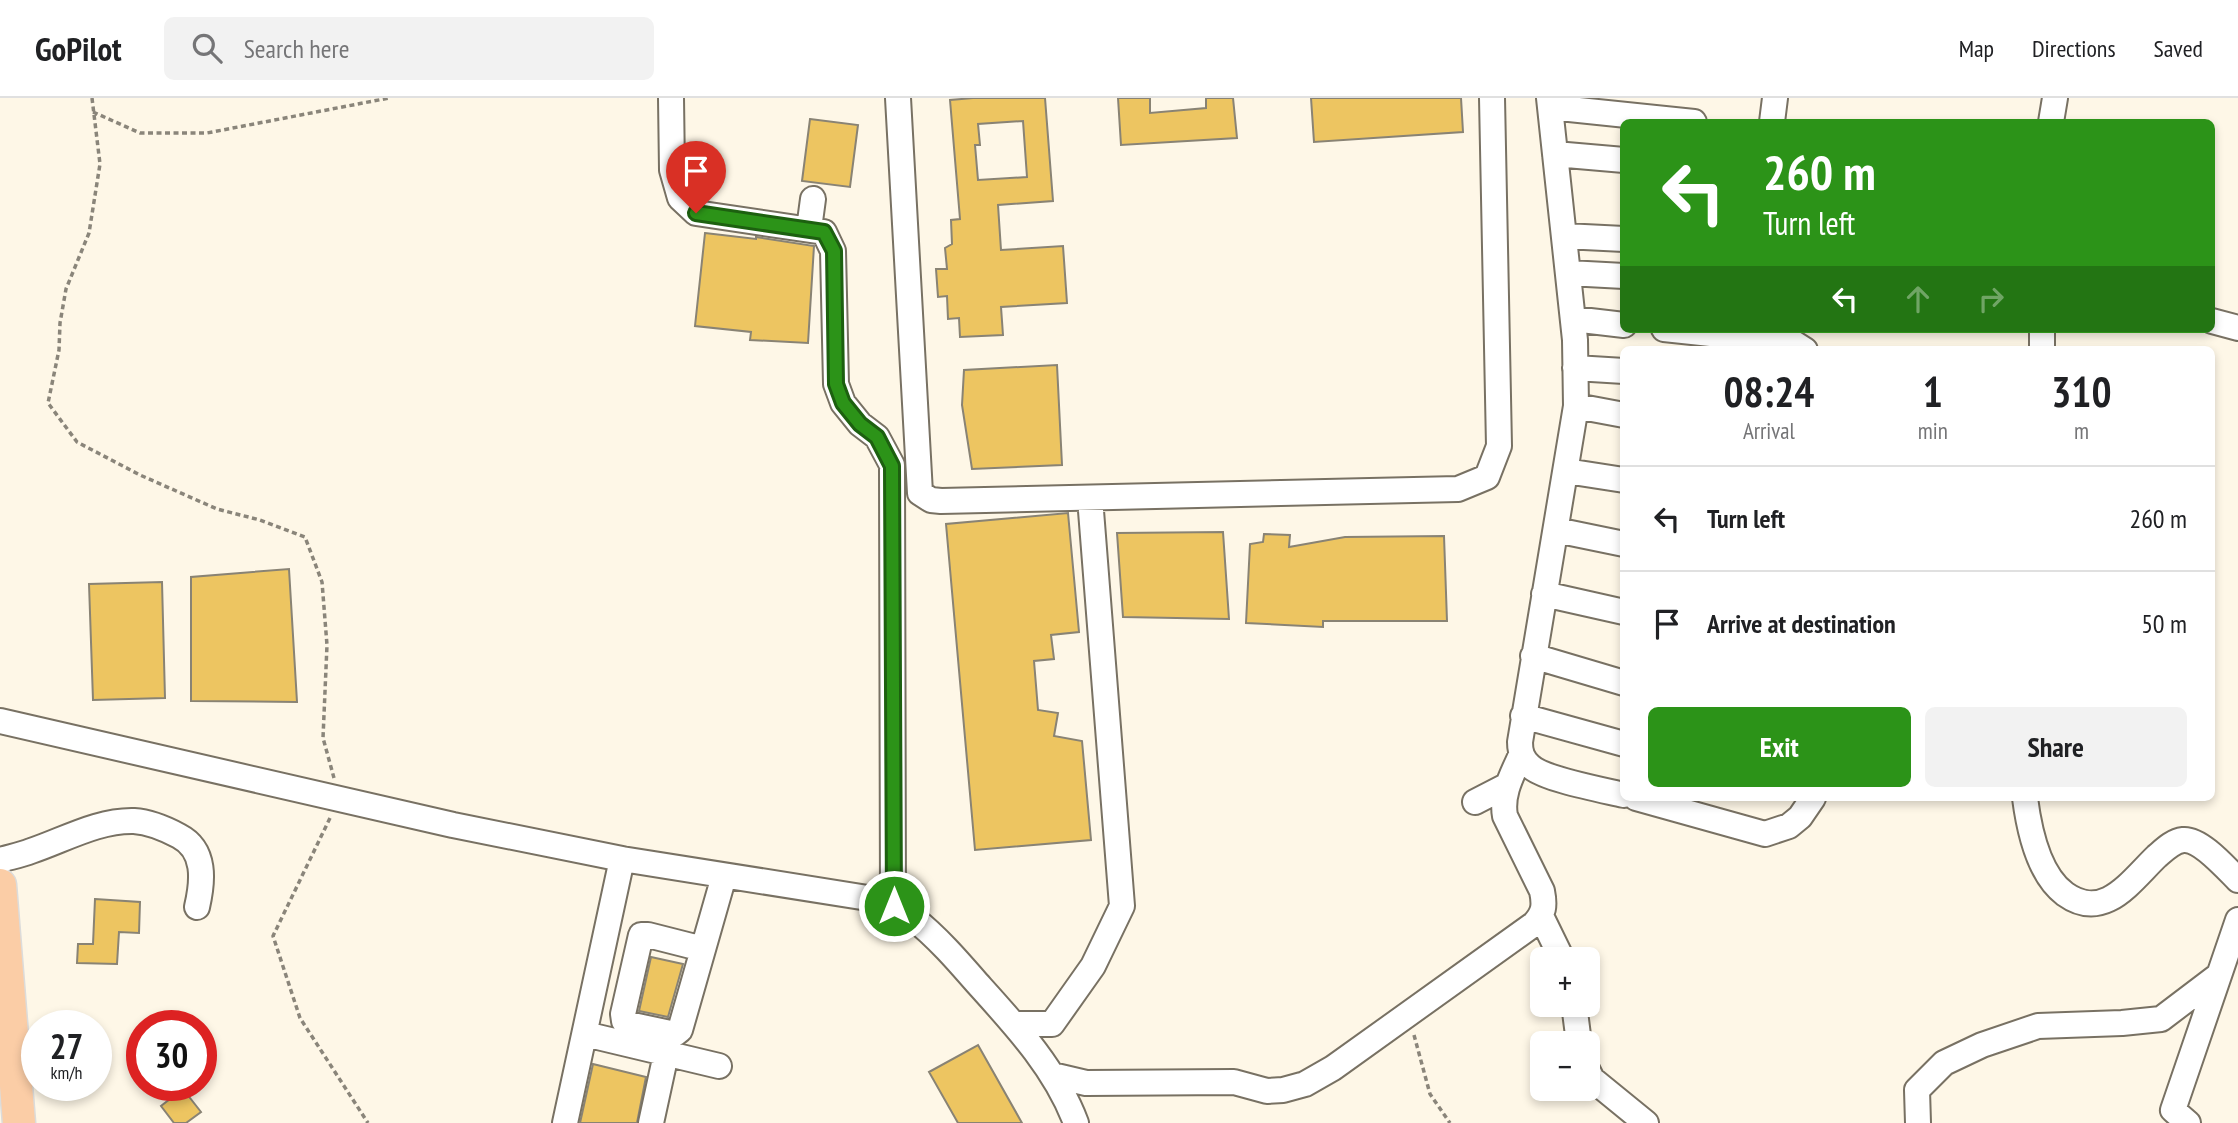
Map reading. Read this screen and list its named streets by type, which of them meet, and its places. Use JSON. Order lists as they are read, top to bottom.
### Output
{
  "page": {
    "header": "GoPilot",
    "search": "Search here",
    "nav": ["Map", "Directions", "Saved"],
    "turn": ["260 m", "Turn left"],
    "eta": [
      "08:24",
      "Arrival",
      "1",
      "min",
      "310",
      "m"
    ],
    "list": [
      {
        "name": "Turn left",
        "value": "260 m"
      },
      {
        "name": "Arrive at destination",
        "value": "50 m"
      }
    ],
    "buttons": ["Exit", "Share"],
    "map_buttons": ["+", "−"],
    "speed": "27 km/h",
    "limit": "30"
  }
}
